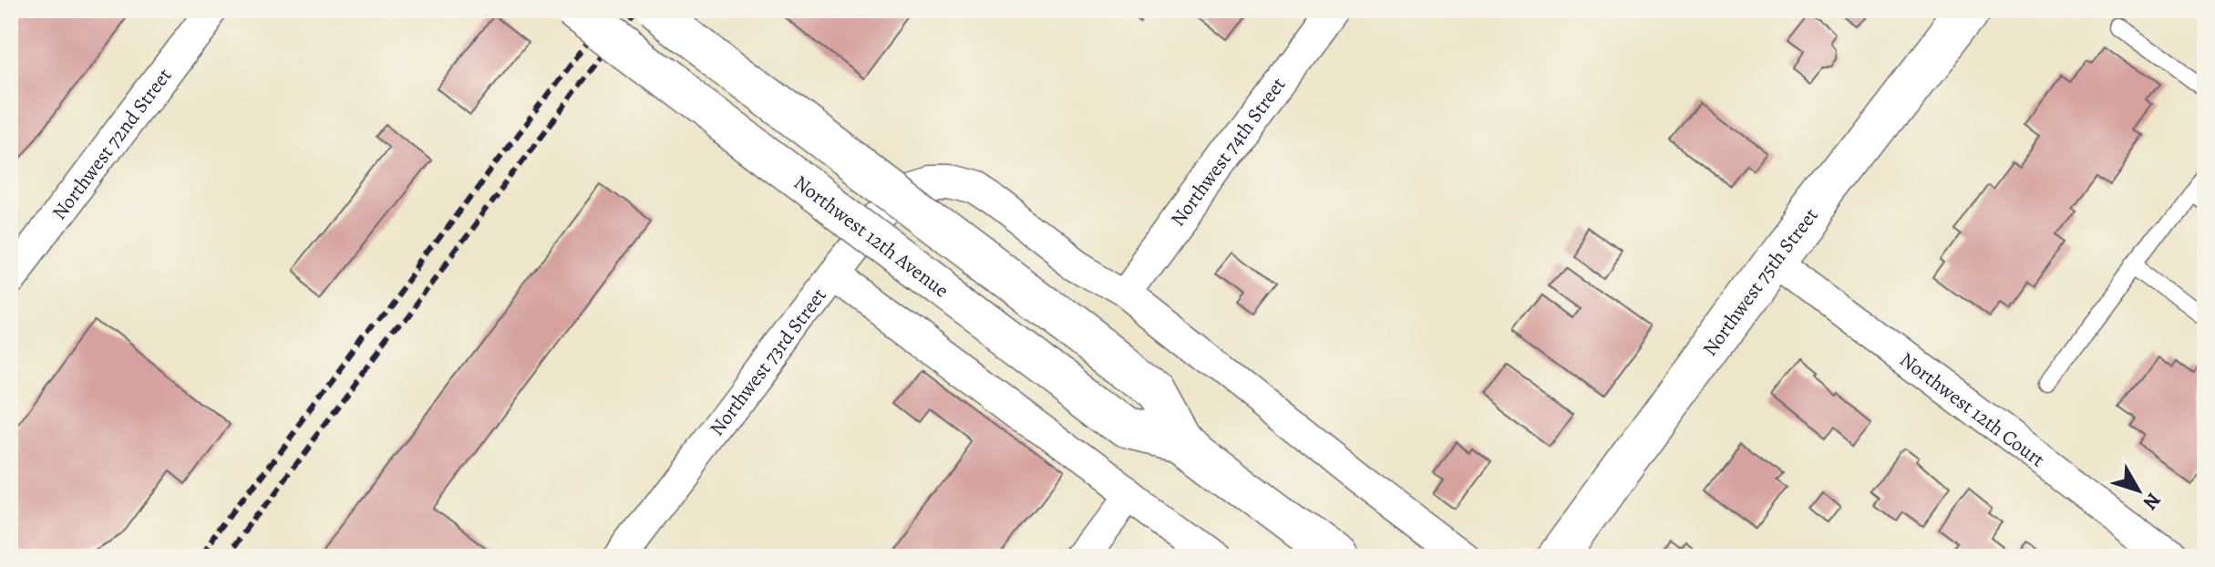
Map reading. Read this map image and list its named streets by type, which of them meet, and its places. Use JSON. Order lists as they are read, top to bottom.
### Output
{
  "streets": {
    "main road": ["Northwest 12th Avenue", "Northwest 75th Street"],
    "street": [
      "Northwest 72nd Street",
      "Northwest 74th Street",
      "Northwest 73rd Street",
      "Northwest 12th Court"
    ]
  },
  "crossings": [
    ["Northwest 74th Street", "Northwest 73rd Street"],
    ["Northwest 75th Street", "Northwest 12th Court"]
  ],
  "north": "bottom right"
}
